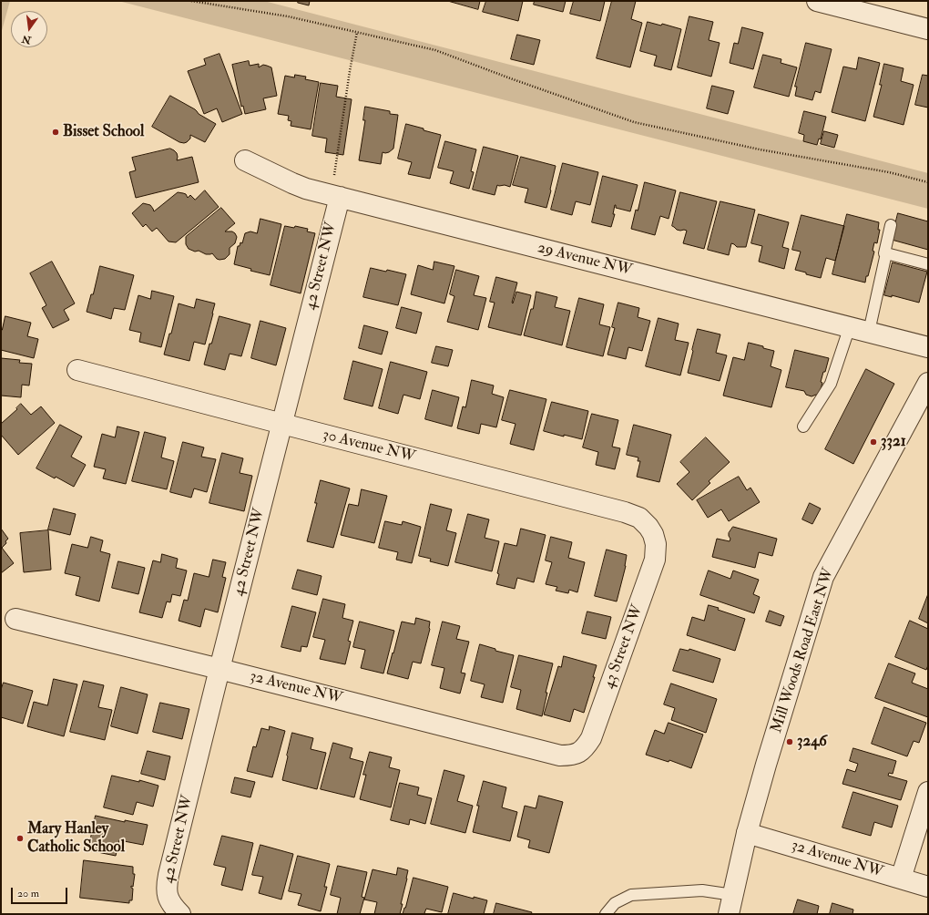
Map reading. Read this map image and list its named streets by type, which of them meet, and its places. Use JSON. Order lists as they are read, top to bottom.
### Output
{
  "streets": {
    "street": [
      "29 Avenue NW",
      "42 Street NW",
      "30 Avenue NW",
      "43 Street NW",
      "Mill Woods Road East NW",
      "32 Avenue NW"
    ]
  },
  "crossings": [
    ["29 Avenue NW", "42 Street NW"],
    ["42 Street NW", "30 Avenue NW"],
    ["42 Street NW", "32 Avenue NW"],
    ["30 Avenue NW", "43 Street NW"],
    ["43 Street NW", "32 Avenue NW"],
    ["Mill Woods Road East NW", "32 Avenue NW"]
  ],
  "places": [
    "Bisset School",
    "3321",
    "3246",
    "Mary Hanley Catholic School"
  ],
  "scale_bar": "20 m",
  "north": "bottom"
}
